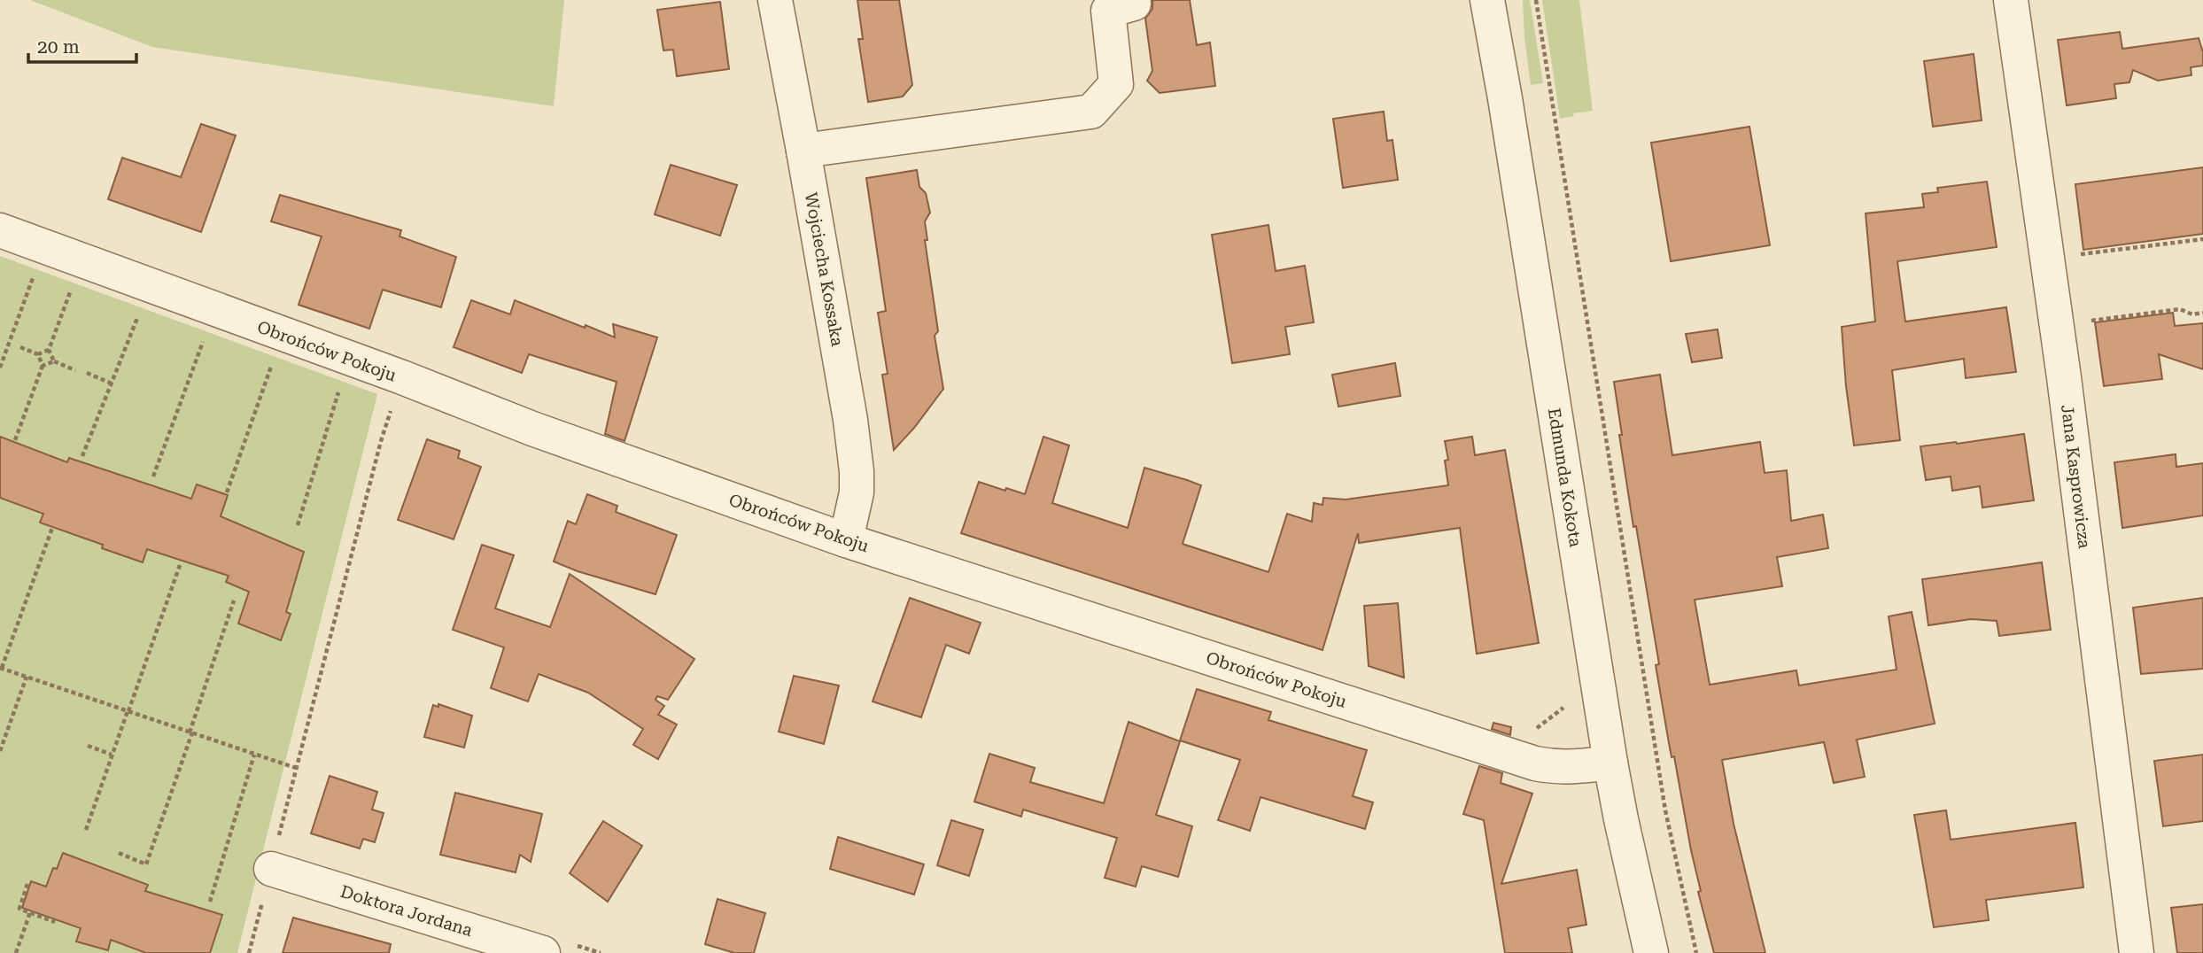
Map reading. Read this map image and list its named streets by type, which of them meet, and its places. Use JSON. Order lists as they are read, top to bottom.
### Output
{
  "streets": {
    "street": [
      "Wojciecha Kossaka",
      "Obrońców Pokoju",
      "Jana Kasprowicza",
      "Edmunda Kokota",
      "Doktora Jordana"
    ]
  },
  "crossings": [
    ["Wojciecha Kossaka", "Obrońców Pokoju"],
    ["Obrońców Pokoju", "Edmunda Kokota"]
  ],
  "scale_bar": "20 m"
}
